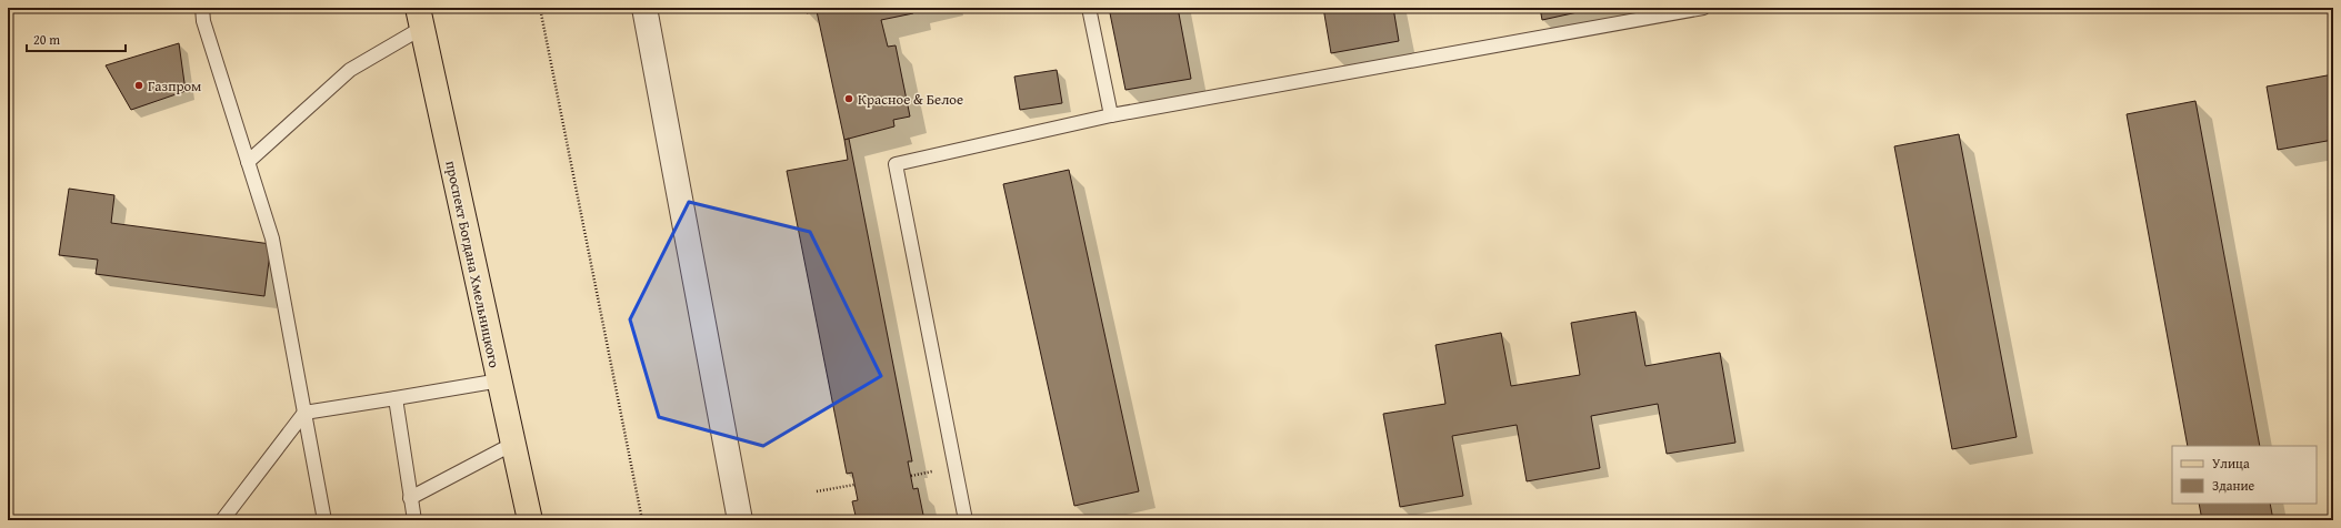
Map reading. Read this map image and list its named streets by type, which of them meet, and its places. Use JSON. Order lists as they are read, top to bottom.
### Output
{
  "streets": {
    "main road": ["проспект Богдана Хмельницкого"]
  },
  "places": ["Газпром", "Красное & Белое"],
  "legend": ["Улица", "Здание"],
  "scale_bar": "20 m"
}
